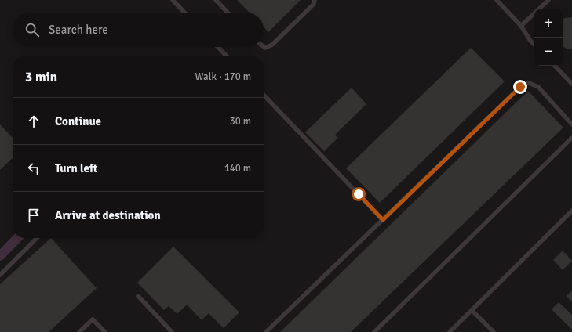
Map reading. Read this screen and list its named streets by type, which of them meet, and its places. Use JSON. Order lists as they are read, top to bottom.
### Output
{
  "page": {
    "map_buttons": ["+", "−"],
    "search": "Search here",
    "heading": ["3 min", "Walk · 170 m"],
    "list": [
      ["Continue", "30 m"],
      ["Turn left", "140 m"],
      "Arrive at destination"
    ]
  }
}
